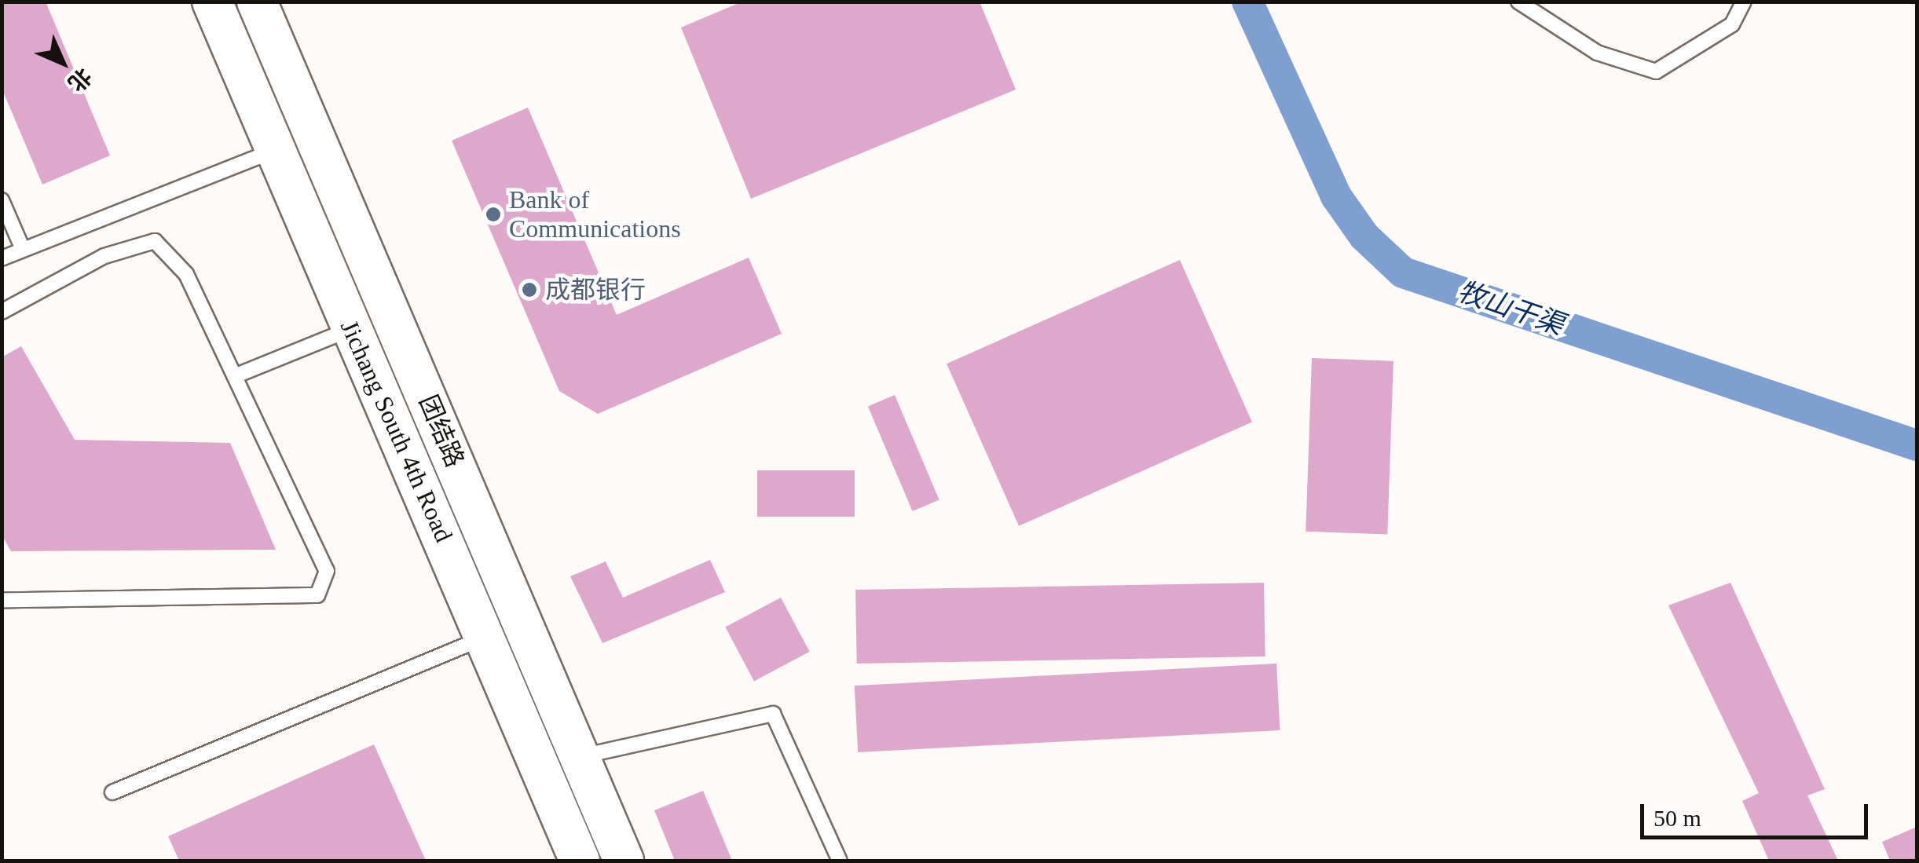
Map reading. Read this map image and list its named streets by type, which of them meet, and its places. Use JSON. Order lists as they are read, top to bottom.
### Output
{
  "streets": {
    "main road": ["Jichang South 4th Road", "团结路"]
  },
  "water": ["牧山干渠"],
  "places": ["Bank of Communications", "成都银行"],
  "scale_bar": "50 m",
  "north": "bottom right"
}
